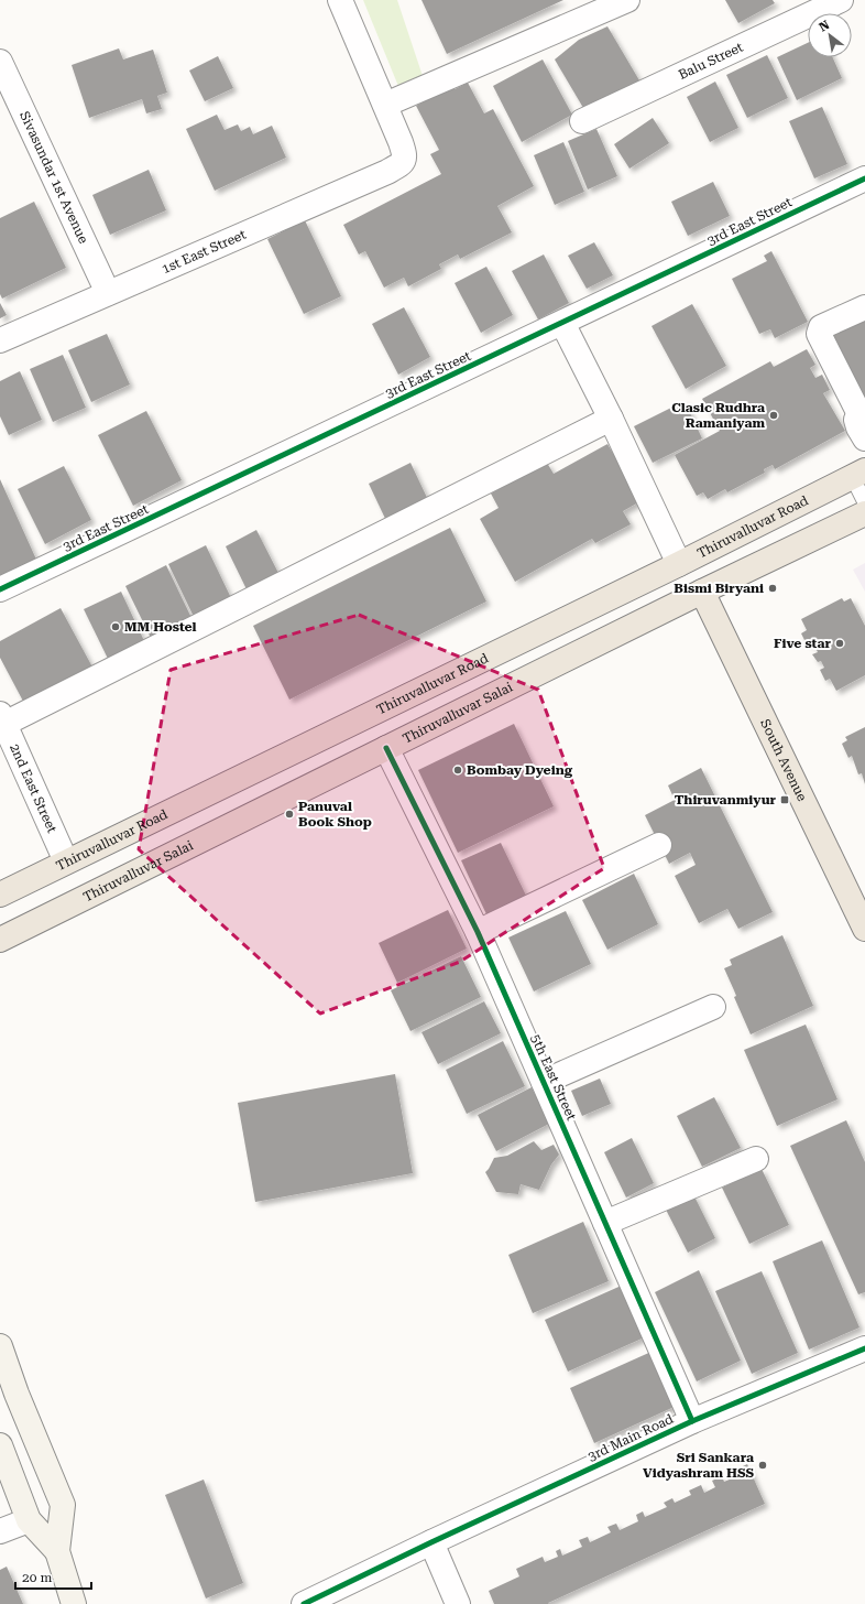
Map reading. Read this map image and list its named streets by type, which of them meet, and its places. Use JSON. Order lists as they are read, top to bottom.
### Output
{
  "streets": {
    "main road": ["Thiruvalluvar Road", "Thiruvalluvar Salai", "South Avenue"],
    "street": [
      "Balu Street",
      "Sivasundar 1st Avenue",
      "3rd East Street",
      "1st East Street",
      "2nd East Street",
      "5th East Street",
      "3rd Main Road"
    ]
  },
  "crossings": [
    ["Sivasundar 1st Avenue", "1st East Street"],
    ["Thiruvalluvar Road", "2nd East Street"],
    ["Thiruvalluvar Salai", "South Avenue"],
    ["Thiruvalluvar Salai", "5th East Street"],
    ["5th East Street", "3rd Main Road"]
  ],
  "places": {
    "other": [
      "Clasic Rudhra Ramaniyam",
      "Bismi Biryani",
      "MM Hostel",
      "Five star",
      "Bombay Dyeing",
      "Panuval Book Shop",
      "Sri Sankara Vidyashram HSS"
    ],
    "transit": ["Thiruvanmiyur"]
  },
  "scale_bar": "20 m",
  "north": "top left"
}
